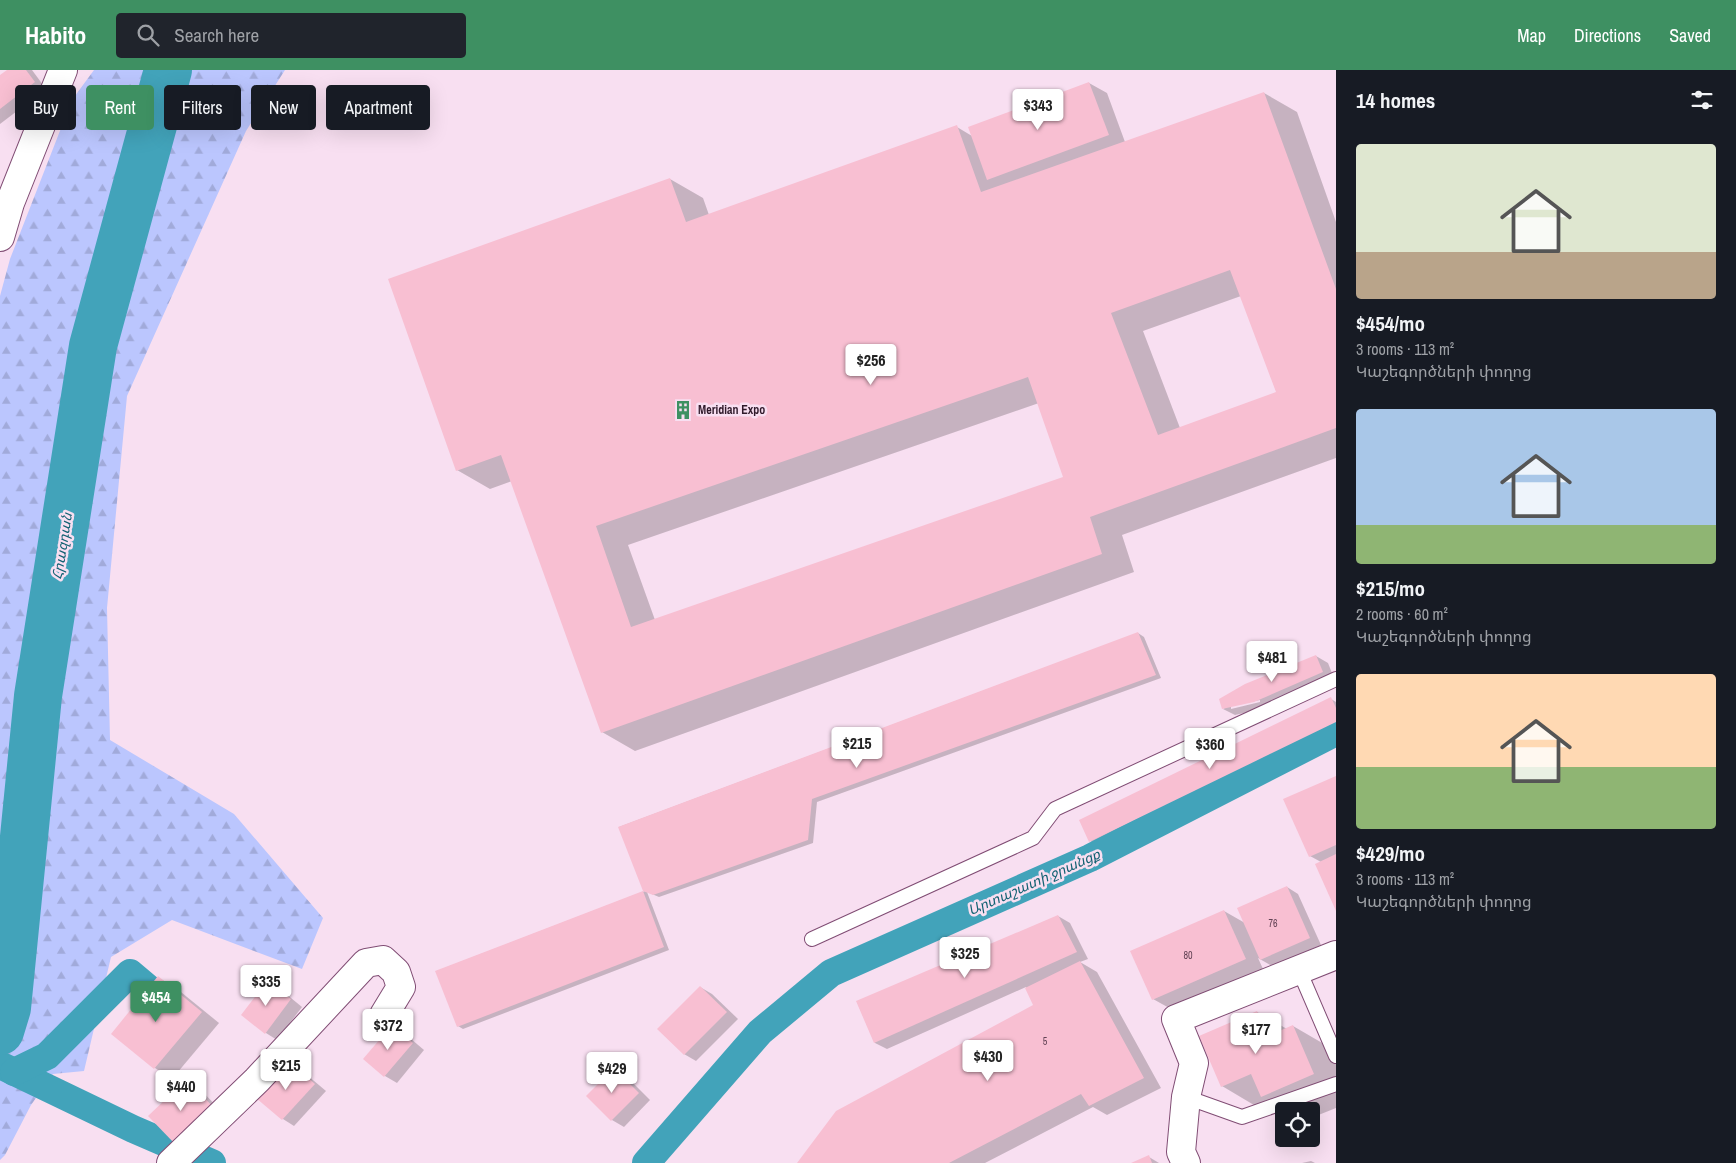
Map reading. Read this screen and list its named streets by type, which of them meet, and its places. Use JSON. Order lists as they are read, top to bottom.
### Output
{
  "water": ["Հրազդան", "Արտաշատի ջրանցք"],
  "places": {
    "building": ["Meridian Expo"]
  },
  "house_numbers": ["76", "80", "5"],
  "page": {
    "header": "Habito",
    "search": "Search here",
    "nav": ["Map", "Directions", "Saved"],
    "heading": "14 homes",
    "chip": [
      "Buy",
      "Rent",
      "Filters",
      "New",
      "Apartment"
    ],
    "price": [
      "$343",
      "$256",
      "$481",
      "$215",
      "$360",
      "$325",
      "$335",
      "$454",
      "$372",
      "$177",
      "$430",
      "$215",
      "$429",
      "$440"
    ],
    "list": [
      {
        "name": "$454/mo",
        "note": "3 rooms · 113 m² · Կաշեգործների փողոց"
      },
      {
        "name": "$215/mo",
        "note": "2 rooms · 60 m² · Կաշեգործների փողոց"
      },
      {
        "name": "$429/mo",
        "note": "3 rooms · 113 m² · Կաշեգործների փողոց"
      }
    ]
  }
}
